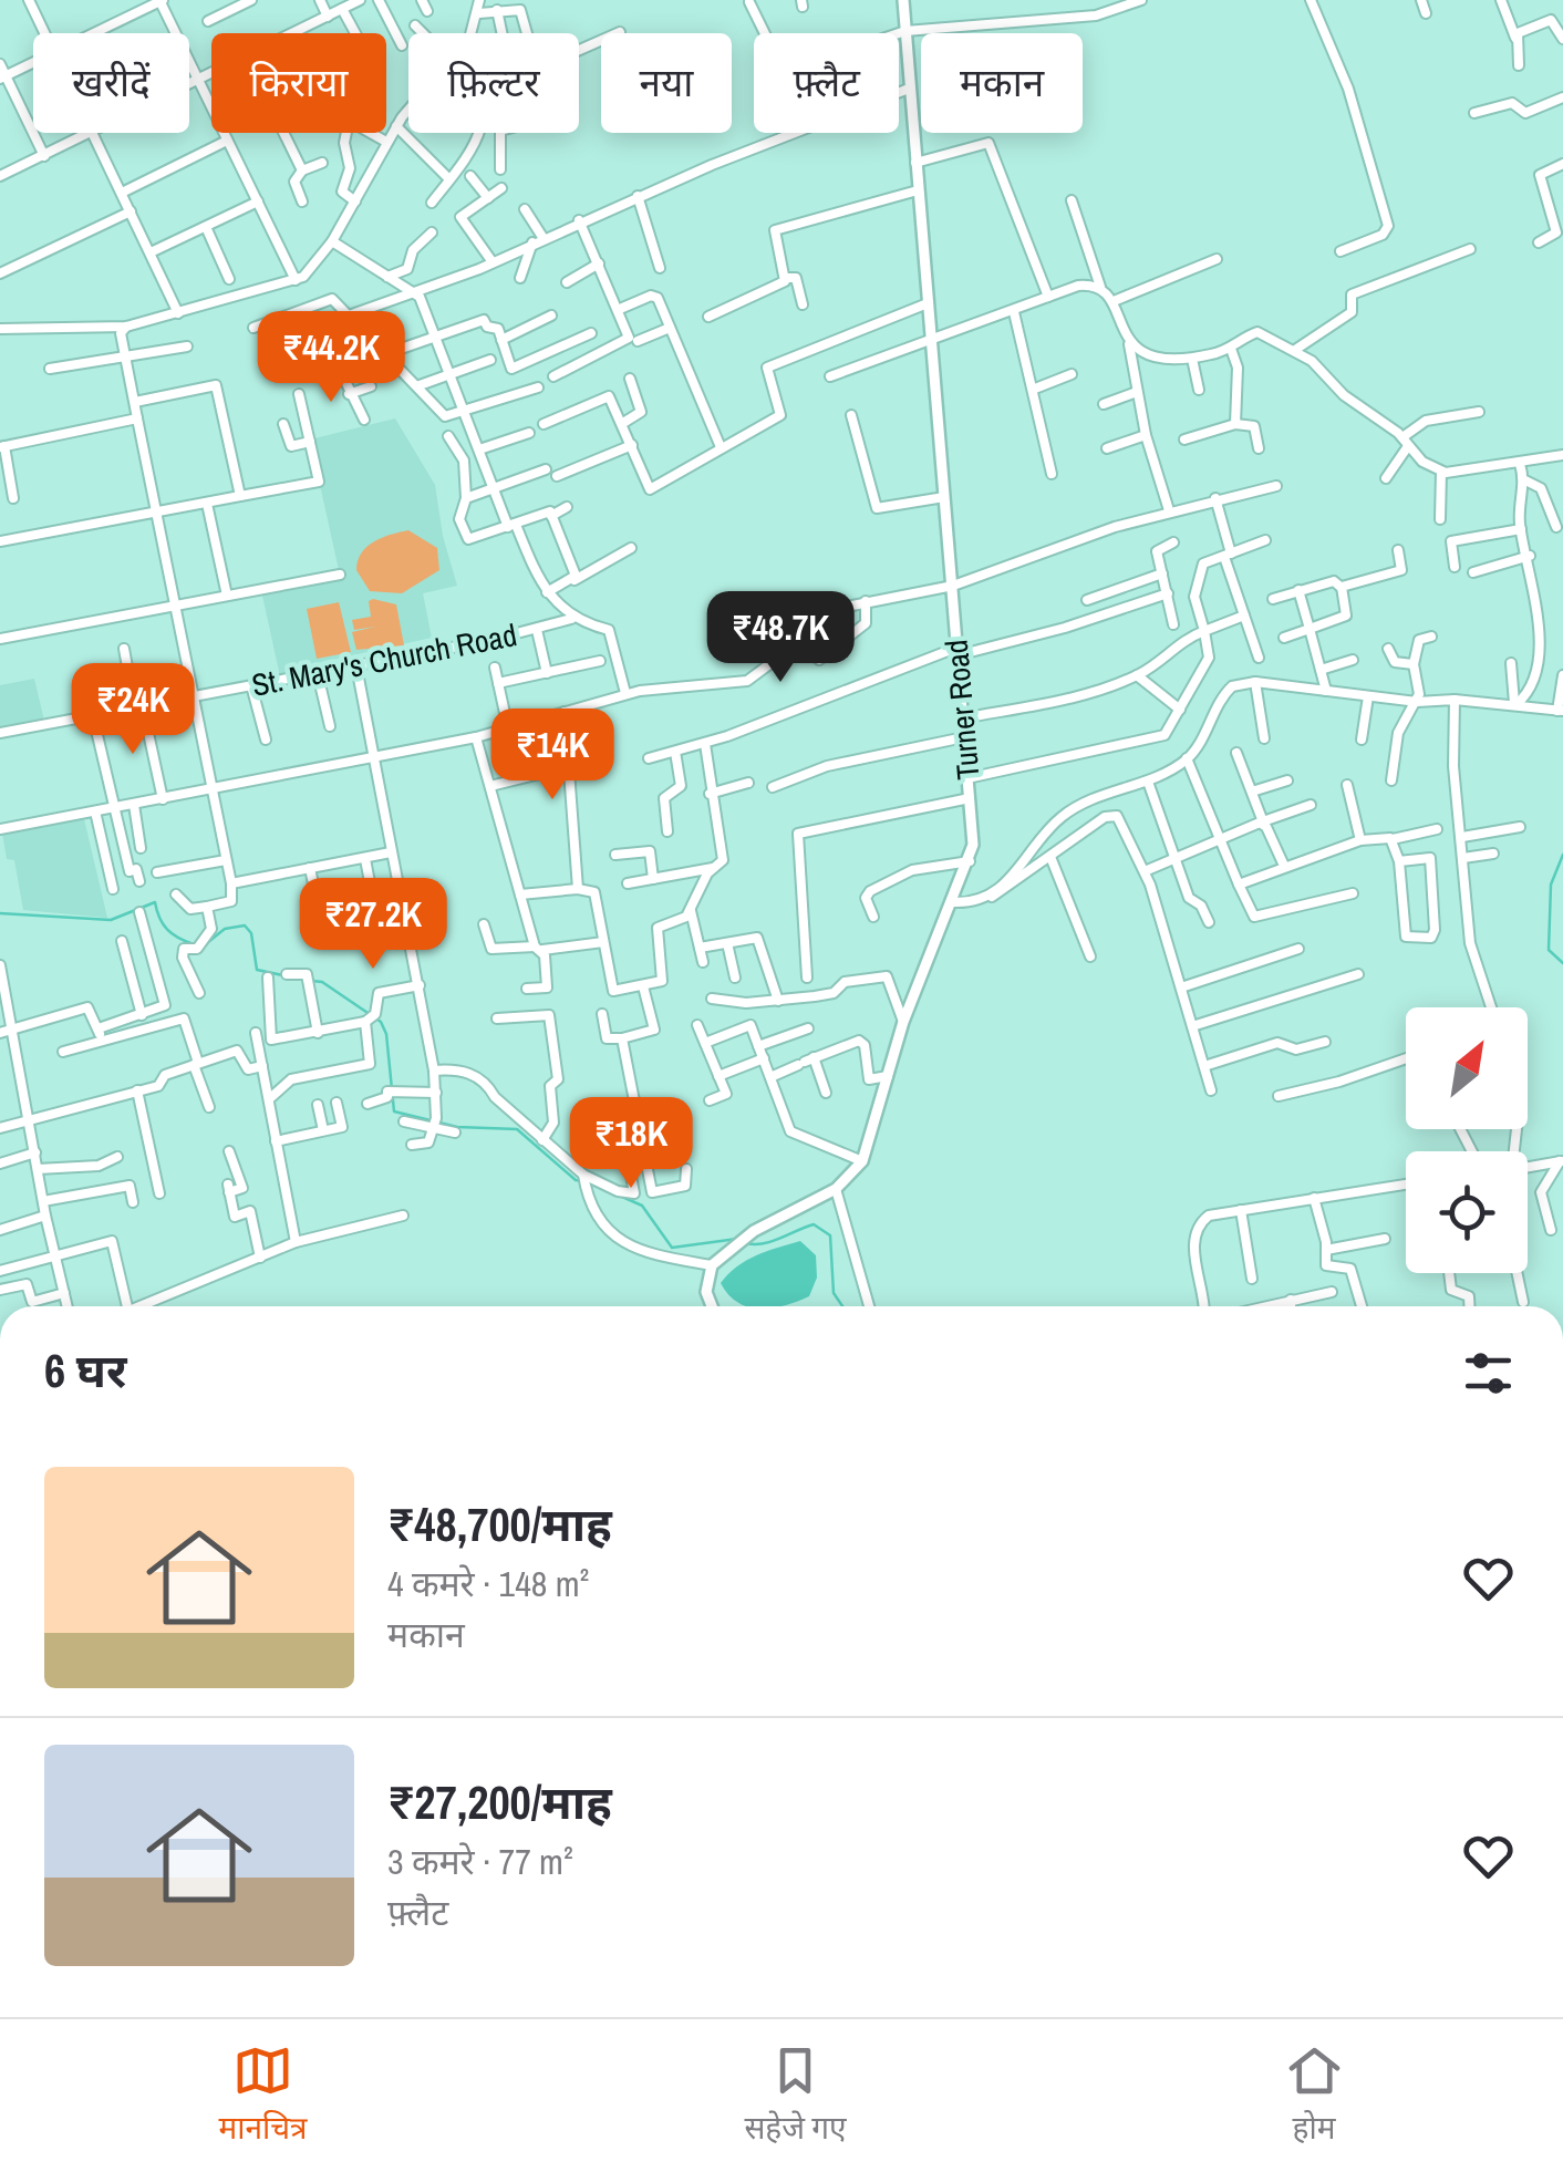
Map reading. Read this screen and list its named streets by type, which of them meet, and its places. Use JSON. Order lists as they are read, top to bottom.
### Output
{
  "streets": {
    "main road": ["Turner Road"],
    "street": ["St. Mary's Church Road"]
  },
  "north": "top right",
  "page": {
    "chip": [
      "खरीदें",
      "किराया",
      "फ़िल्टर",
      "नया",
      "फ़्लैट",
      "मकान"
    ],
    "price": [
      "₹44.2K",
      "₹48.7K",
      "₹24K",
      "₹14K",
      "₹27.2K",
      "₹18K"
    ],
    "heading": "6 घर",
    "list": [
      {
        "name": "₹48,700/माह",
        "note": "4 कमरे · 148 m² · मकान"
      },
      {
        "name": "₹27,200/माह",
        "note": "3 कमरे · 77 m² · फ़्लैट"
      }
    ],
    "tabs": ["मानचित्र", "सहेजे गए", "होम"]
  }
}
